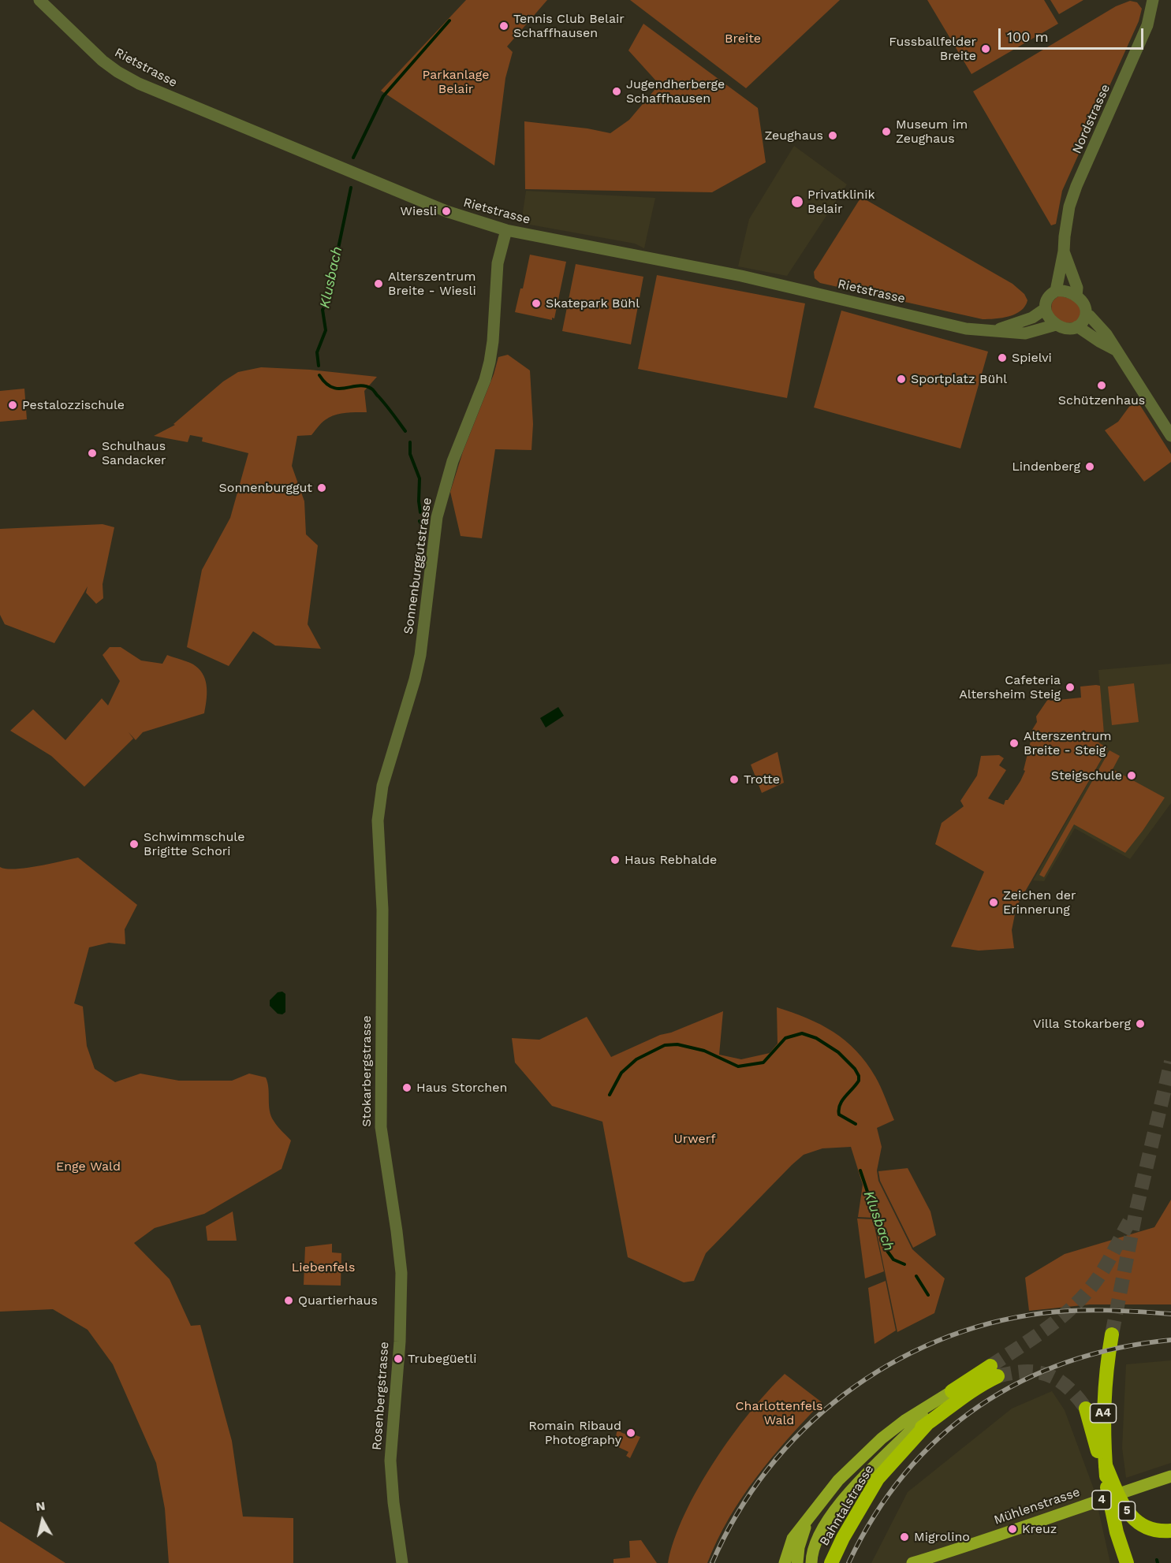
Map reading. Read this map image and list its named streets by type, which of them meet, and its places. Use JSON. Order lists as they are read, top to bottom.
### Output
{
  "streets": {
    "highway": ["A4", "Bahntalstrasse", "5"],
    "main road": ["4", "Mühlenstrasse"],
    "street": [
      "Rietstrasse",
      "Nordstrasse",
      "Sonnenburggutstrasse",
      "Stokarbergstrasse",
      "Rosenbergstrasse"
    ]
  },
  "crossings": [
    ["Rietstrasse", "Nordstrasse"],
    ["Rietstrasse", "Sonnenburggutstrasse"],
    ["Sonnenburggutstrasse", "Stokarbergstrasse"],
    ["Stokarbergstrasse", "Rosenbergstrasse"],
    ["A4", "5"]
  ],
  "water": ["Klusbach"],
  "parks": [
    "Breite",
    "Parkanlage Belair",
    "Urwerf",
    "Enge Wald",
    "Liebenfels",
    "Charlottenfels Wald"
  ],
  "places": [
    "Tennis Club Belair Schaffhausen",
    "Fussballfelder Breite",
    "Jugendherberge Schaffhausen",
    "Museum im Zeughaus",
    "Zeughaus",
    "Privatklinik Belair",
    "Wiesli",
    "Alterszentrum Breite - Wiesli",
    "Skatepark Bühl",
    "Spielvi",
    "Sportplatz Bühl",
    "Schützenhaus",
    "Pestalozzischule",
    "Schulhaus Sandacker",
    "Lindenberg",
    "Sonnenburggut",
    "Cafeteria Altersheim Steig",
    "Alterszentrum Breite - Steig",
    "Steigschule",
    "Trotte",
    "Schwimmschule Brigitte Schori",
    "Haus Rebhalde",
    "Zeichen der Erinnerung",
    "Villa Stokarberg",
    "Haus Storchen",
    "Quartierhaus",
    "Trubegüetli",
    "Romain Ribaud Photography",
    "Kreuz",
    "Migrolino"
  ],
  "scale_bar": "100 m",
  "north": "top"
}
